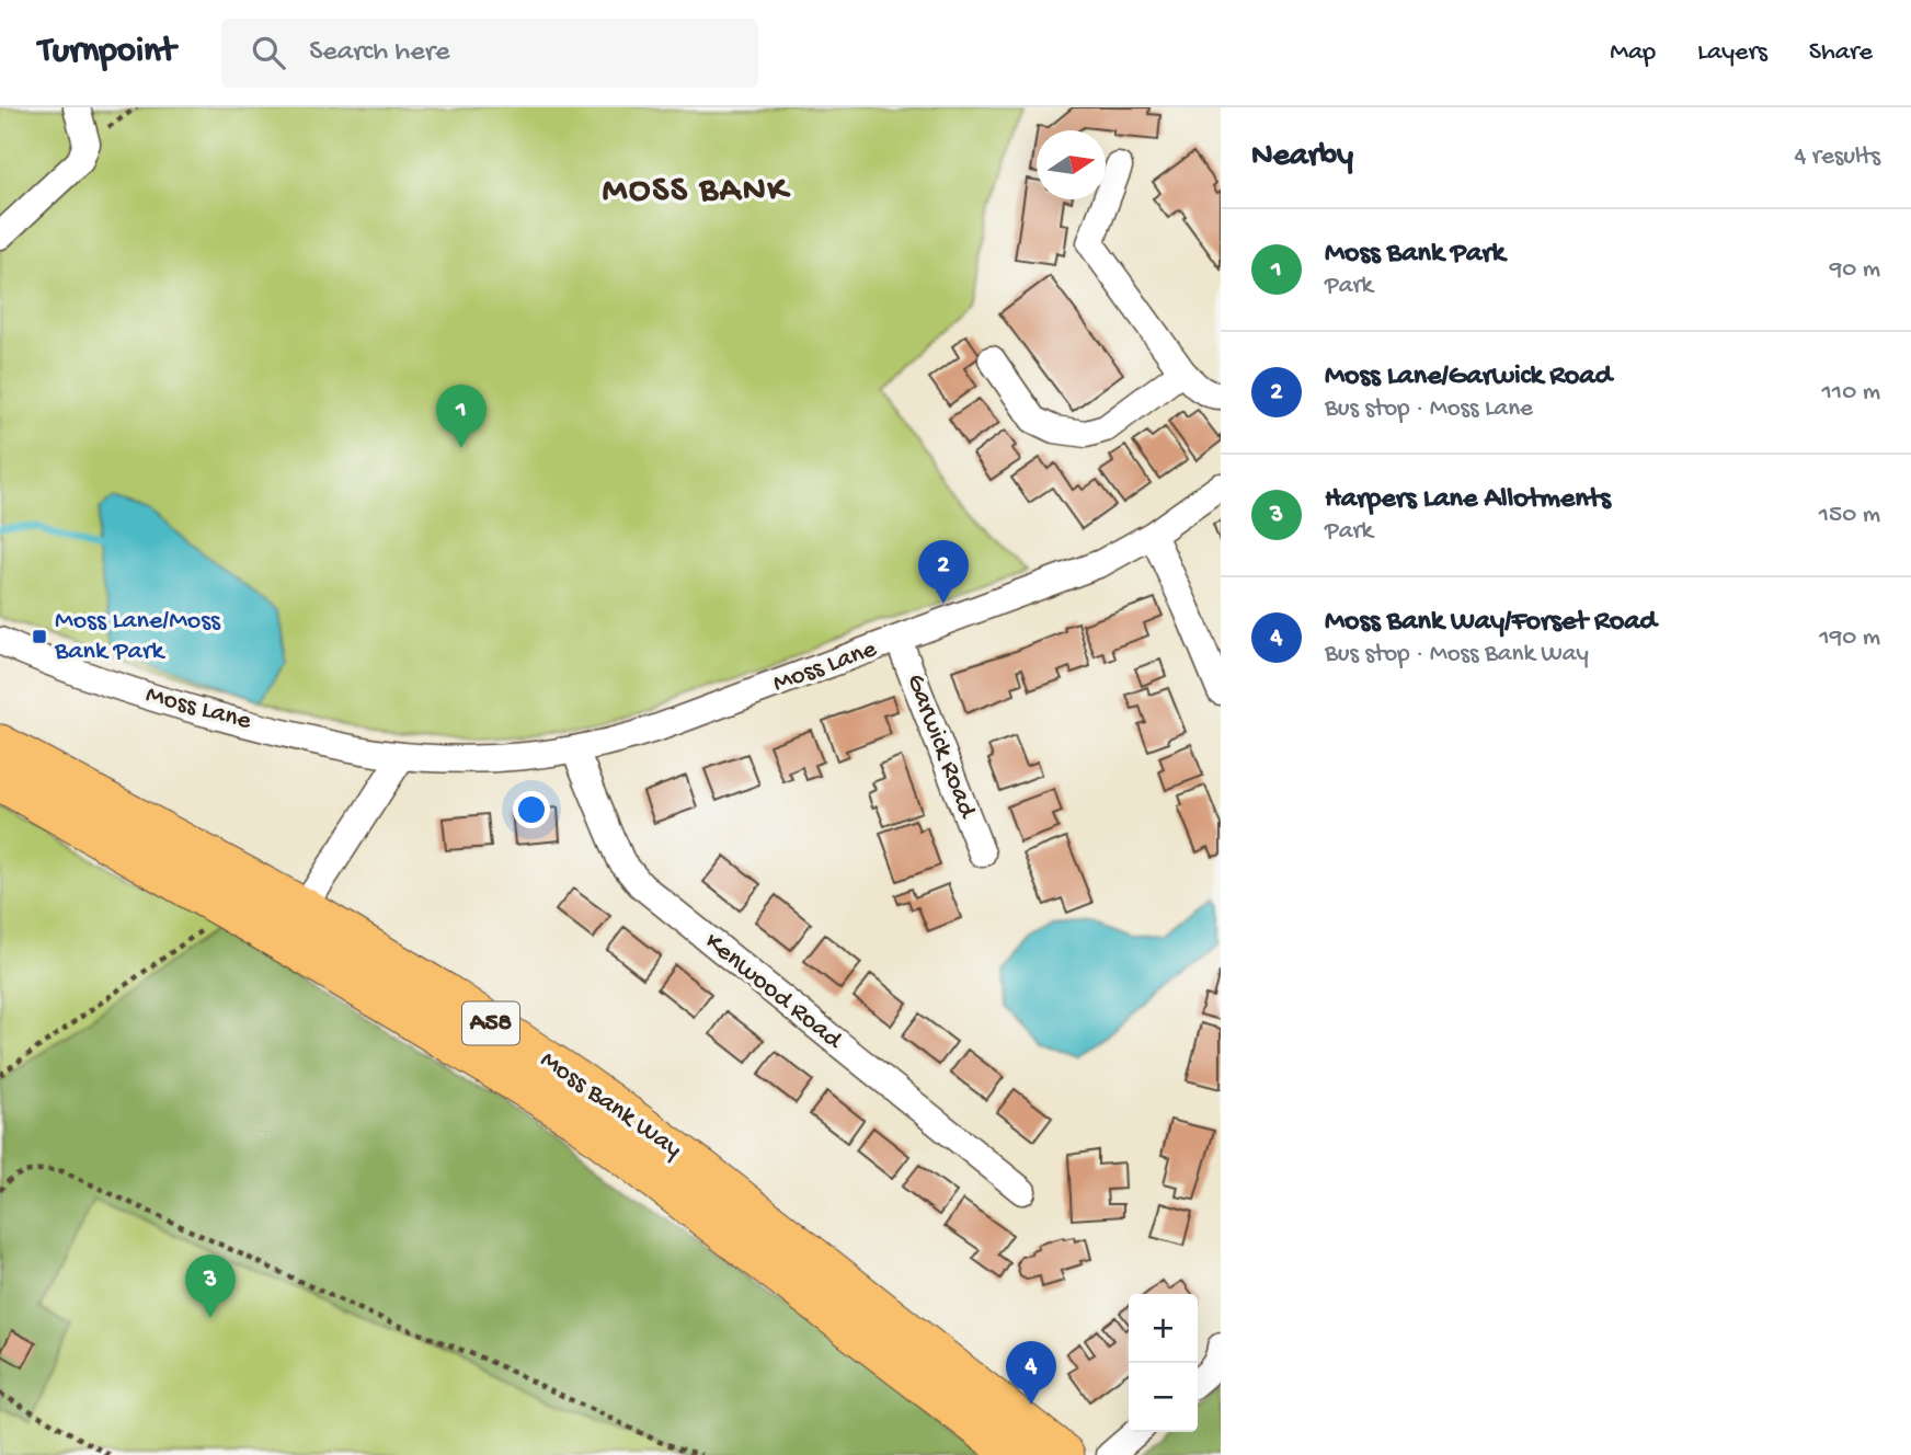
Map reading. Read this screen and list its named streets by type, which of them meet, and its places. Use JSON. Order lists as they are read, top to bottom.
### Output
{
  "streets": {
    "highway": ["A58", "Moss Bank Way"],
    "street": ["Moss Lane", "Garwick Road", "Kenwood Road"]
  },
  "crossings": [
    ["Moss Lane", "Garwick Road"],
    ["Moss Lane", "Kenwood Road"]
  ],
  "districts": ["MOSS BANK"],
  "places": {
    "transit": ["Moss Lane/Moss Bank Park"]
  },
  "north": "right",
  "page": {
    "header": "Turnpoint",
    "search": "Search here",
    "nav": ["Map", "Layers", "Share"],
    "heading": ["Nearby", "4 results"],
    "list": [
      {
        "mark": "1",
        "name": "Moss Bank Park",
        "note": "Park",
        "value": "90 m"
      },
      {
        "mark": "2",
        "name": "Moss Lane/Garwick Road",
        "note": "Bus stop · Moss Lane",
        "value": "110 m"
      },
      {
        "mark": "3",
        "name": "Harpers Lane Allotments",
        "note": "Park",
        "value": "150 m"
      },
      {
        "mark": "4",
        "name": "Moss Bank Way/Forset Road",
        "note": "Bus stop · Moss Bank Way",
        "value": "190 m"
      }
    ],
    "pins": [
      "1",
      "2",
      "3",
      "4"
    ],
    "map_buttons": ["+", "−"]
  }
}
